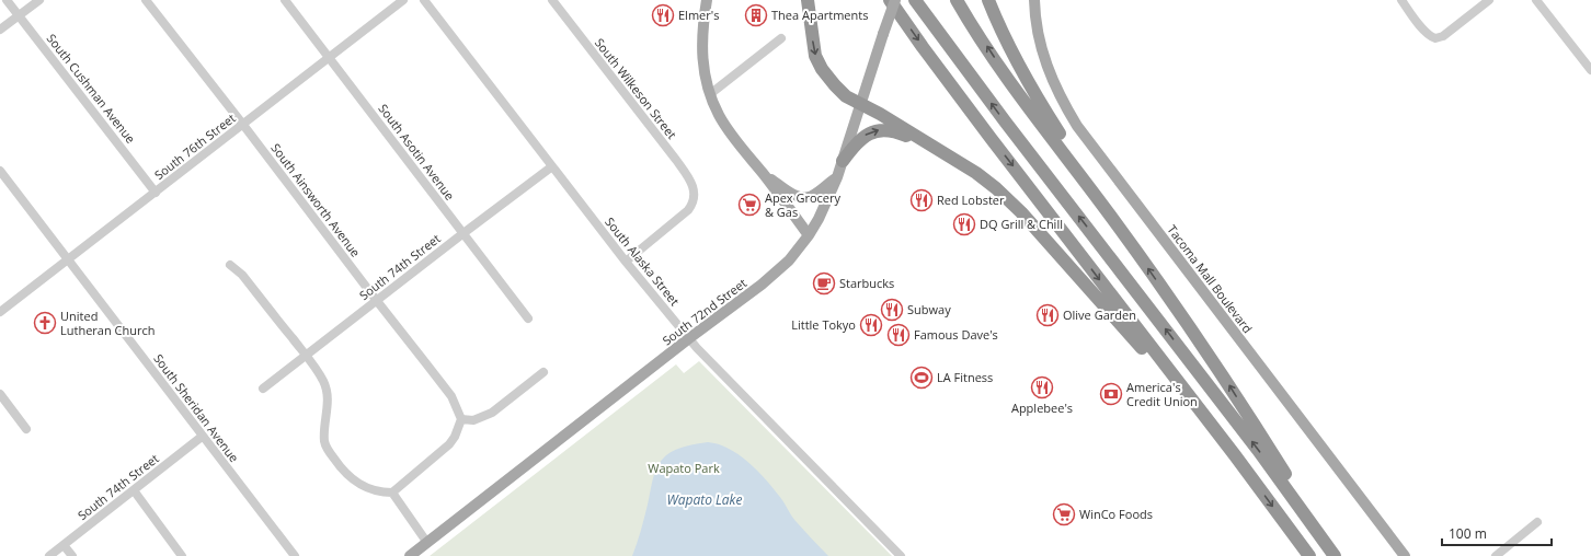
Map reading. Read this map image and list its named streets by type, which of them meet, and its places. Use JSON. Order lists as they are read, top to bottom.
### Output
{
  "streets": {
    "main road": ["Tacoma Mall Boulevard", "South 72nd Street"],
    "street": [
      "South Cushman Avenue",
      "South Wilkeson Street",
      "South 76th Street",
      "South Asotin Avenue",
      "South Ainsworth Avenue",
      "South Alaska Street",
      "South 74th Street",
      "South Sheridan Avenue"
    ]
  },
  "crossings": [
    ["South Cushman Avenue", "South 76th Street"],
    ["South Wilkeson Street", "South Alaska Street"],
    ["South 76th Street", "South Asotin Avenue"],
    ["South 76th Street", "South Ainsworth Avenue"],
    ["South 76th Street", "South Sheridan Avenue"],
    ["South Asotin Avenue", "South 74th Street"],
    ["South Ainsworth Avenue", "South 74th Street"],
    ["South Alaska Street", "South 74th Street"],
    ["South Alaska Street", "South 72nd Street"],
    ["South 74th Street", "South Sheridan Avenue"]
  ],
  "water": ["Wapato Lake"],
  "parks": ["Wapato Park"],
  "places": {
    "restaurant": [
      "Elmer's",
      "Red Lobster",
      "DQ Grill & Chill",
      "Subway",
      "Olive Garden",
      "Little Tokyo",
      "Famous Dave's",
      "Applebee's"
    ],
    "building": ["Thea Apartments"],
    "supermarket": ["Apex Grocery & Gas", "WinCo Foods"],
    "cafe": ["Starbucks"],
    "church": ["United Lutheran Church"],
    "sports": ["LA Fitness"],
    "bank": ["America's Credit Union"]
  },
  "scale_bar": "100 m"
}
